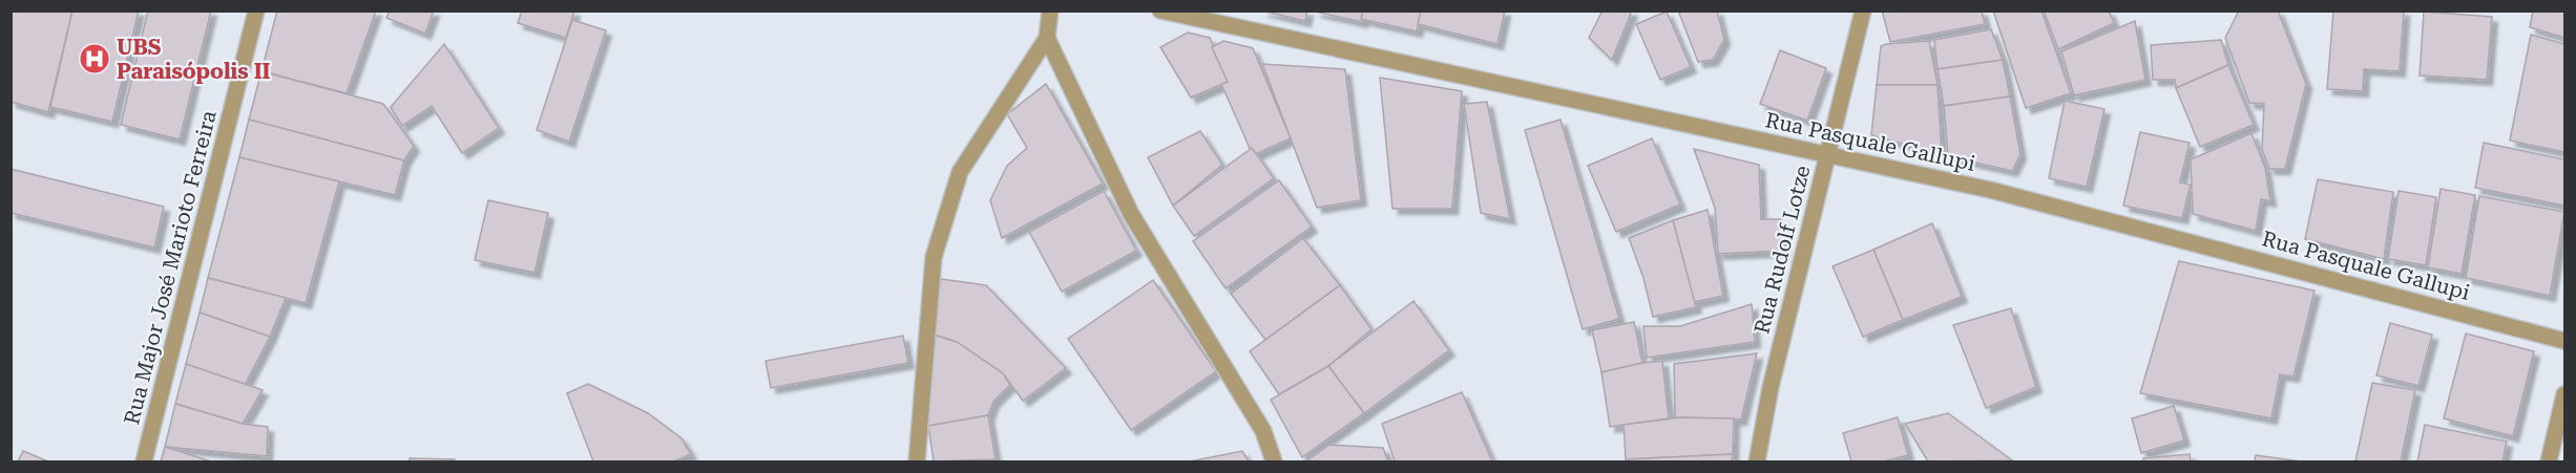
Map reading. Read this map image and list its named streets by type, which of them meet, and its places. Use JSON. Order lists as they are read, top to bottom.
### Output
{
  "streets": {
    "street": ["Rua Pasquale Gallupi", "Rua Rudolf Lotze", "Rua Major José Marioto Ferreira"]
  },
  "crossings": [
    ["Rua Pasquale Gallupi", "Rua Rudolf Lotze"]
  ],
  "places": {
    "hospital": ["UBS Paraisópolis II"]
  }
}
